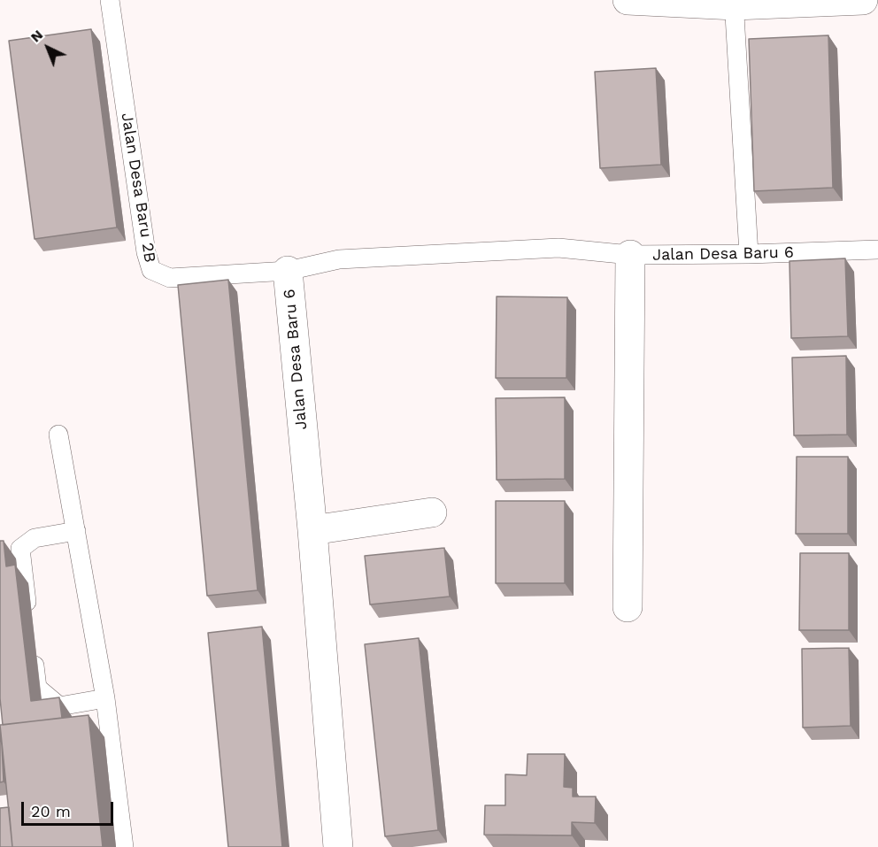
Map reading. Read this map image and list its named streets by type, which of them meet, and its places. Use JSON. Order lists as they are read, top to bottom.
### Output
{
  "streets": {
    "street": ["Jalan Desa Baru 6"],
    "lane": ["Jalan Desa Baru 2B"]
  },
  "crossings": [
    ["Jalan Desa Baru 2B", "Jalan Desa Baru 6"]
  ],
  "scale_bar": "20 m",
  "north": "top left"
}
